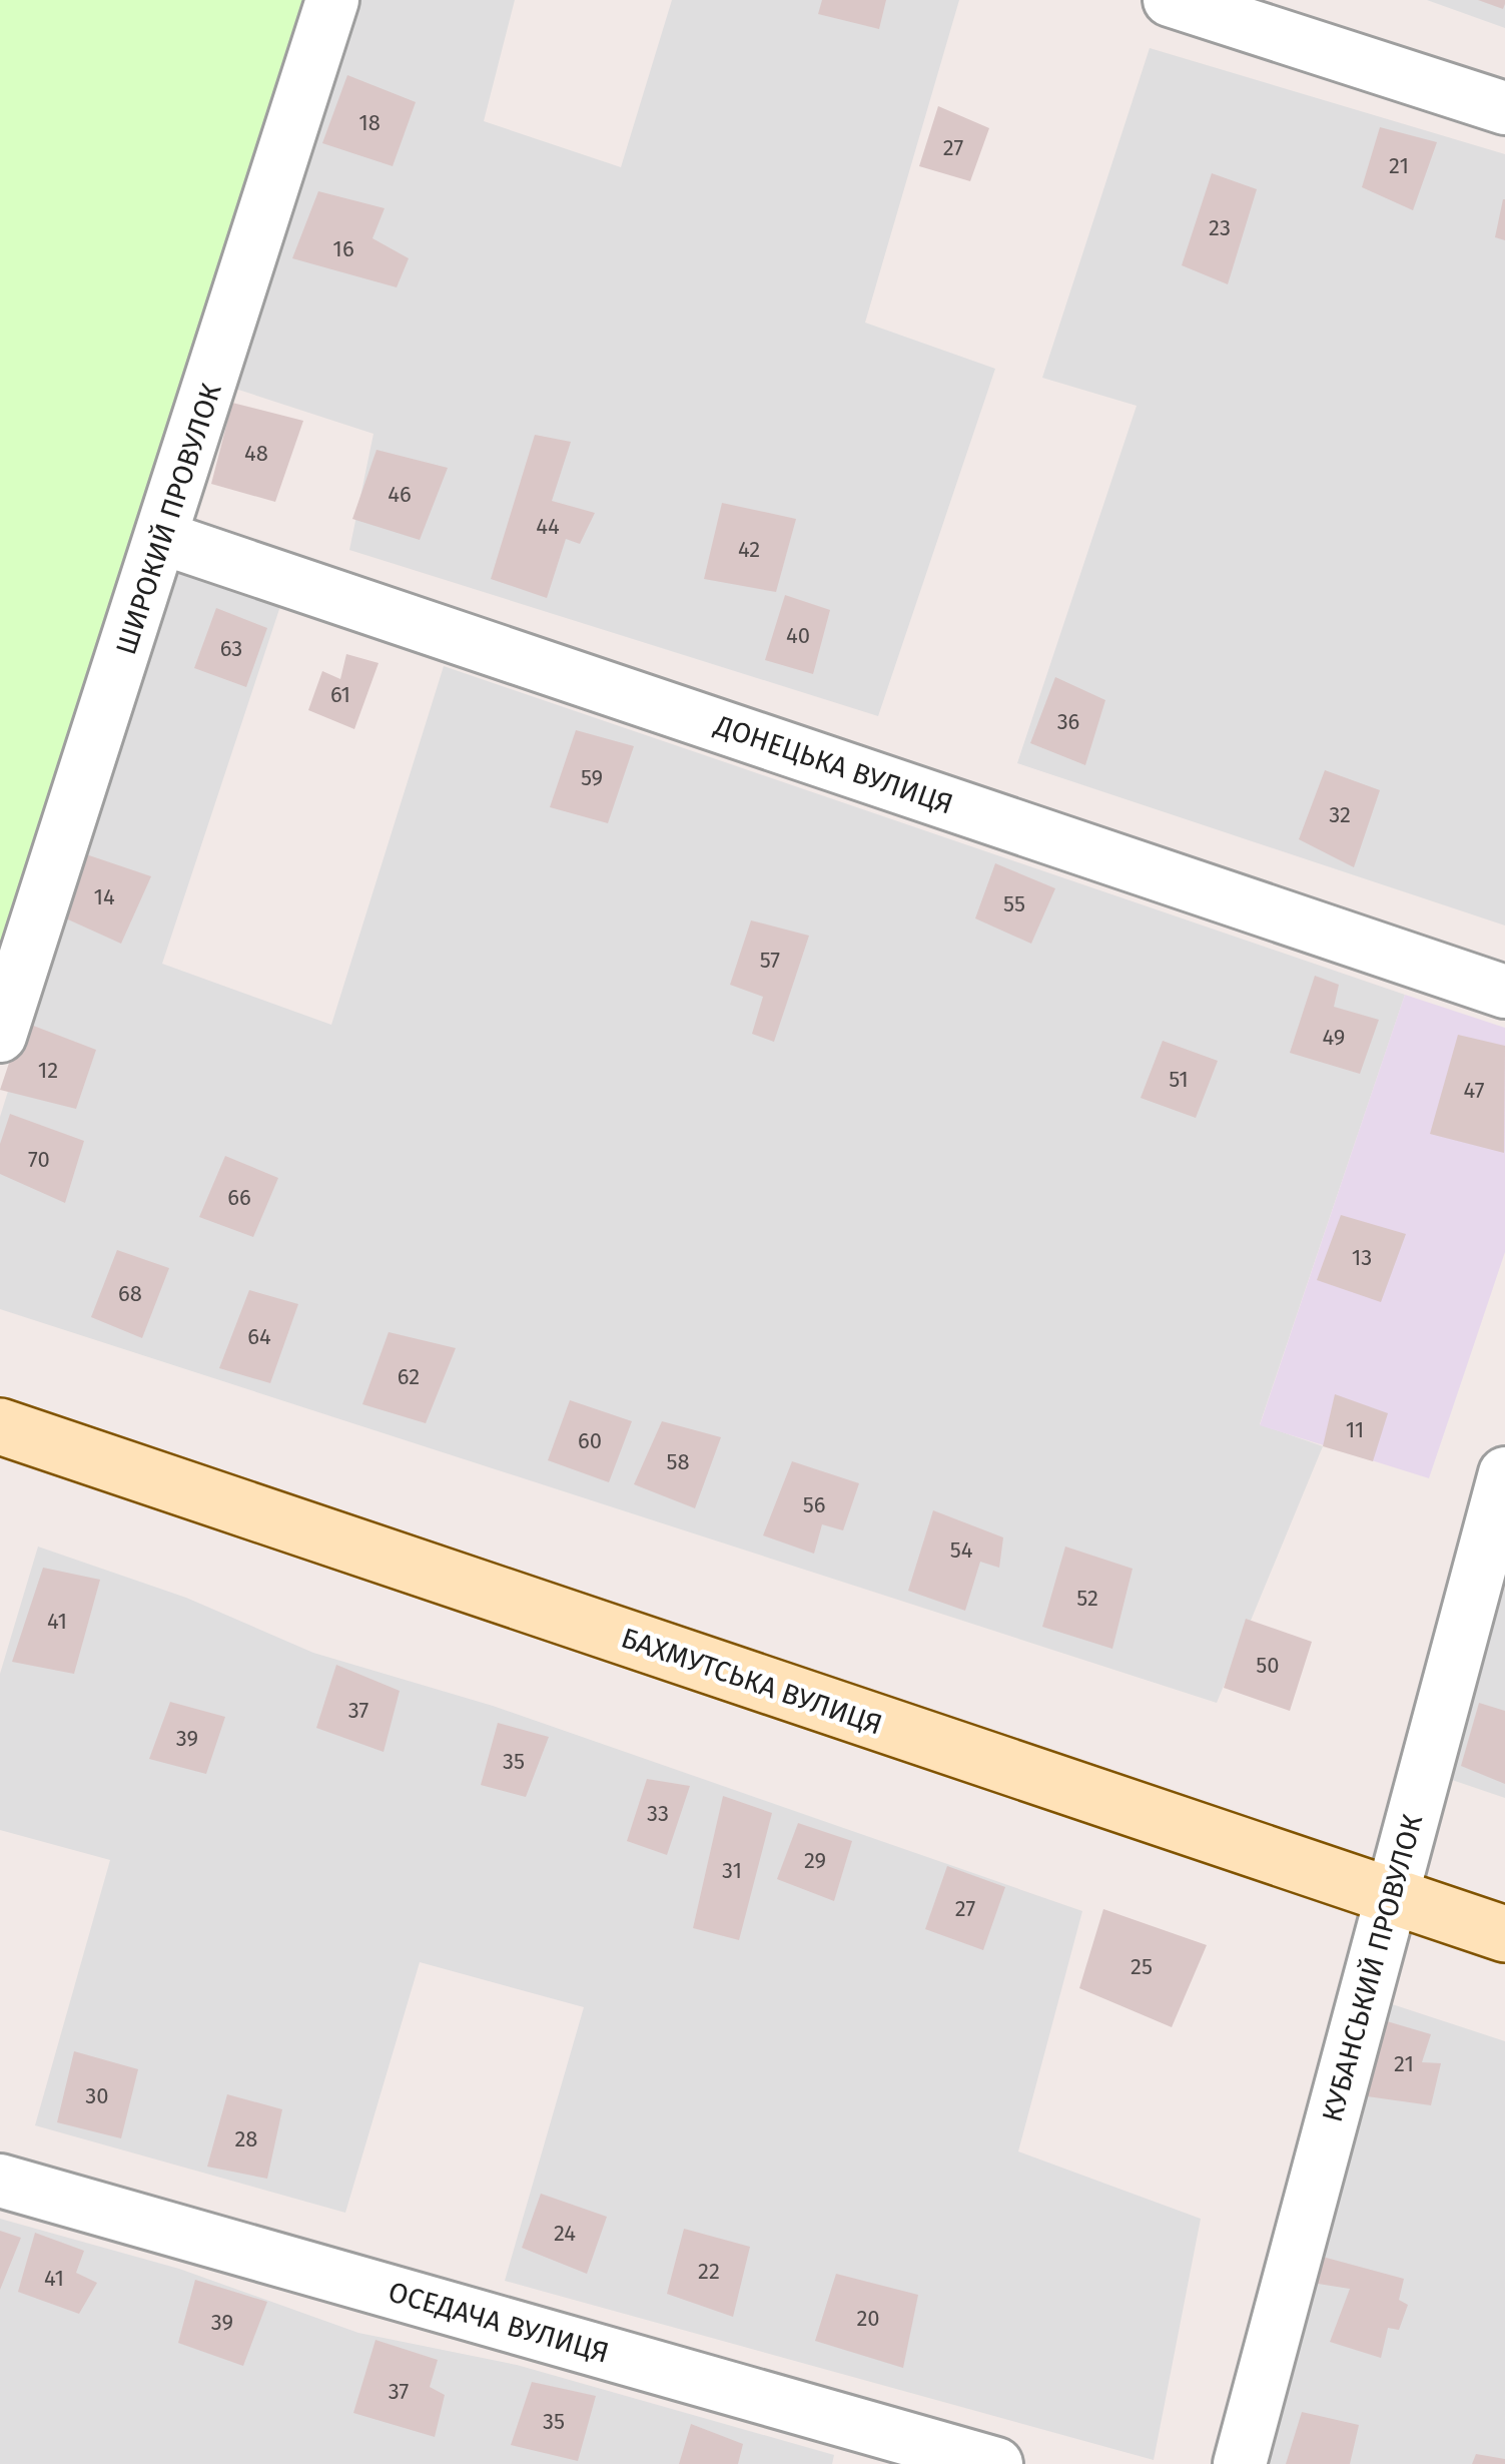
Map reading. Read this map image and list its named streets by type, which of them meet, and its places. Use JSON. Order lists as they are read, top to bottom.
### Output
{
  "streets": {
    "street": [
      "ШИРОКИЙ ПРОВУЛОК",
      "ДОНЕЦЬКА ВУЛИЦЯ",
      "БАХМУТСЬКА ВУЛИЦЯ",
      "КУБАНСЬКИЙ ПРОВУЛОК",
      "ОСЕДАЧА ВУЛИЦЯ"
    ]
  },
  "crossings": [
    ["ШИРОКИЙ ПРОВУЛОК", "ДОНЕЦЬКА ВУЛИЦЯ"],
    ["БАХМУТСЬКА ВУЛИЦЯ", "КУБАНСЬКИЙ ПРОВУЛОК"]
  ],
  "house_numbers": [
    "18",
    "27",
    "21",
    "23",
    "16",
    "48",
    "46",
    "44",
    "42",
    "40",
    "63",
    "61",
    "36",
    "59",
    "32",
    "14",
    "55",
    "57",
    "49",
    "12",
    "51",
    "47",
    "70",
    "66",
    "13",
    "68",
    "64",
    "62",
    "11",
    "60",
    "58",
    "56",
    "54",
    "52",
    "41",
    "50",
    "37",
    "39",
    "35",
    "33",
    "29",
    "31",
    "27",
    "25",
    "21",
    "30",
    "28",
    "24",
    "22",
    "41",
    "20",
    "39",
    "37",
    "35"
  ]
}
